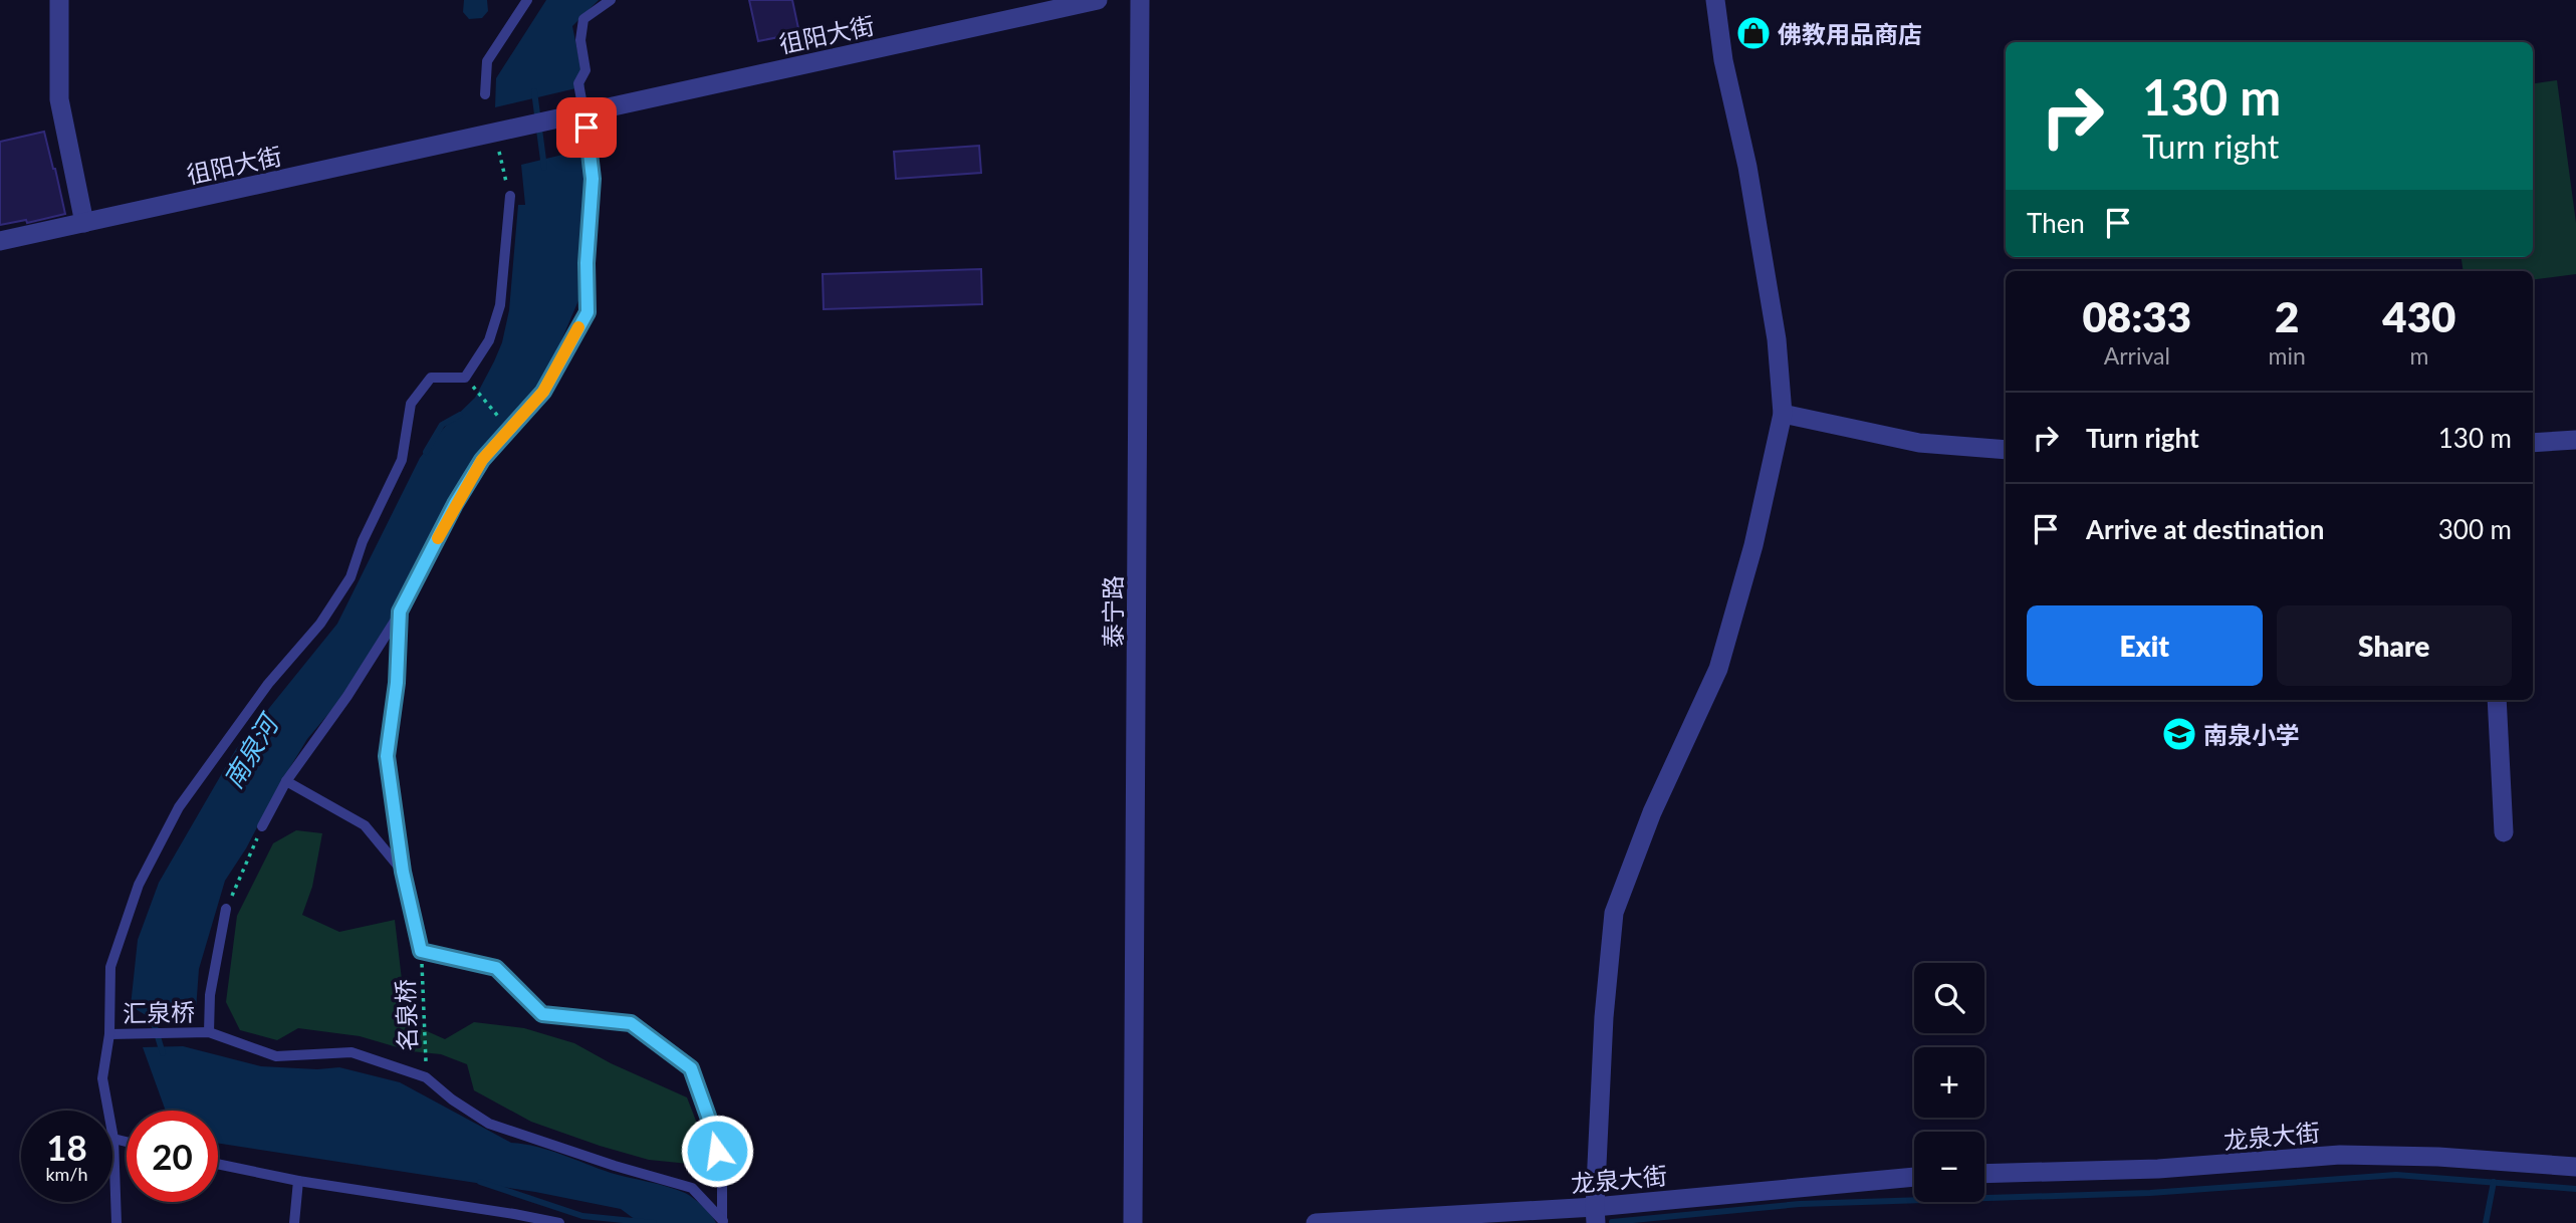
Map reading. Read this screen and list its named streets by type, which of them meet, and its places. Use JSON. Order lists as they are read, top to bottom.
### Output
{
  "streets": {
    "street": ["徂阳大街", "泰宁路", "龙泉大街"],
    "lane": ["汇泉桥"],
    "path": ["名泉桥"]
  },
  "water": ["南泉河"],
  "places": {
    "shop": ["佛教用品商店"],
    "school or university": ["南泉小学"]
  },
  "page": {
    "turn": ["130 m", "Turn right"],
    "then": "Then",
    "eta": [
      "08:33",
      "Arrival",
      "2",
      "min",
      "430",
      "m"
    ],
    "list": [
      {
        "name": "Turn right",
        "value": "130 m"
      },
      {
        "name": "Arrive at destination",
        "value": "300 m"
      }
    ],
    "buttons": ["Exit", "Share"],
    "map_buttons": ["+", "−"],
    "speed": "18 km/h",
    "limit": "20"
  }
}
